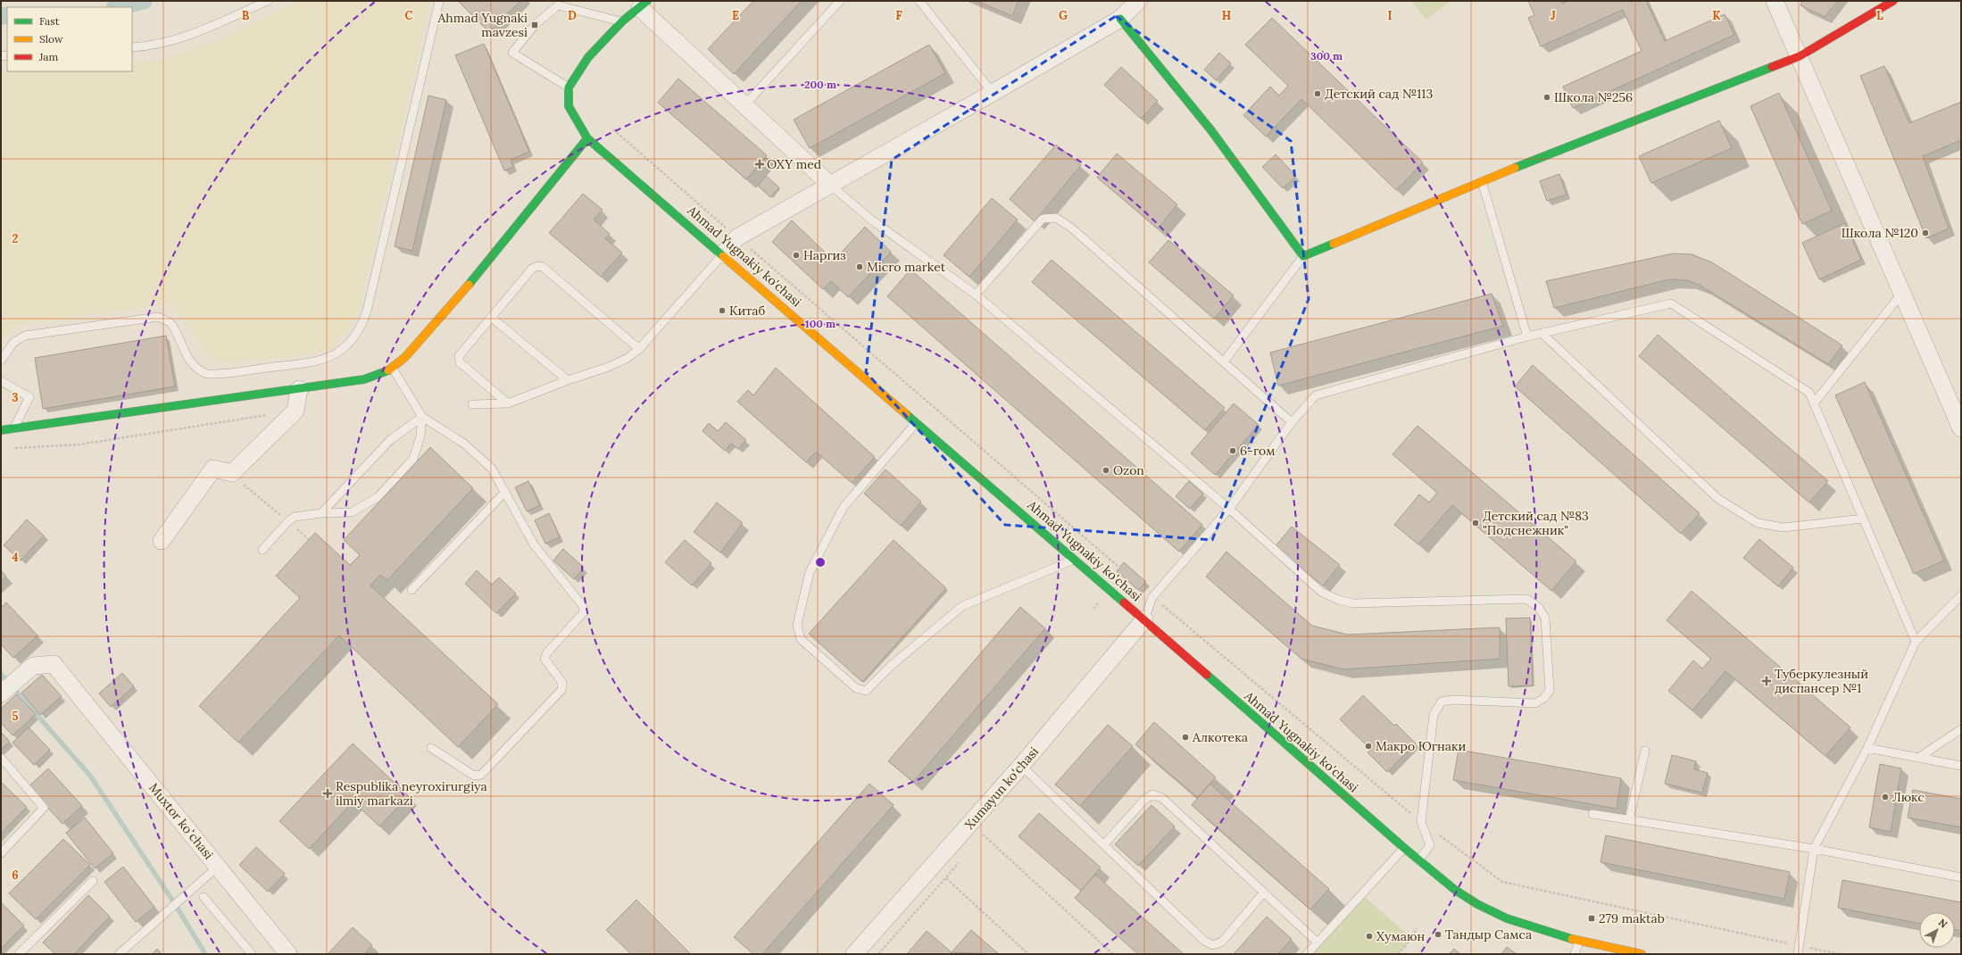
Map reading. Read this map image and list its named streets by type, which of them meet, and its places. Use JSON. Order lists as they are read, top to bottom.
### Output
{
  "streets": {
    "street": ["Ahmad Yugnakiy ko'chasi", "Xumayun ko'chasi", "Muxtor koʻchasi"]
  },
  "crossings": [
    ["Ahmad Yugnakiy ko'chasi", "Xumayun ko'chasi"]
  ],
  "places": {
    "transit": ["Ahmad Yugnaki mavzesi", "279 maktab"],
    "other": [
      "Детский сад №113",
      "Школа №256",
      "Школа №120",
      "Наргиз",
      "Micro market",
      "Китаб",
      "6-гом",
      "Ozon",
      "Детский сад №83 \"Подснежник\"",
      "Алкотека",
      "Макро Югнаки",
      "Люкс",
      "Тандыр Самса",
      "Хумаюн"
    ],
    "health": ["OXY med", "Туберкулезный диспансер №1", "Respublika neyroxirurgiya ilmiy markazi"]
  },
  "legend": ["Fast", "Slow", "Jam"],
  "north": "top right",
  "grid": {
    "columns": [
      "B",
      "C",
      "D",
      "E",
      "F",
      "G",
      "H",
      "I",
      "J",
      "K",
      "L"
    ],
    "rows": [
      "2",
      "3",
      "4",
      "5",
      "6"
    ]
  },
  "rings": ["300 m", "200 m", "100 m"]
}
